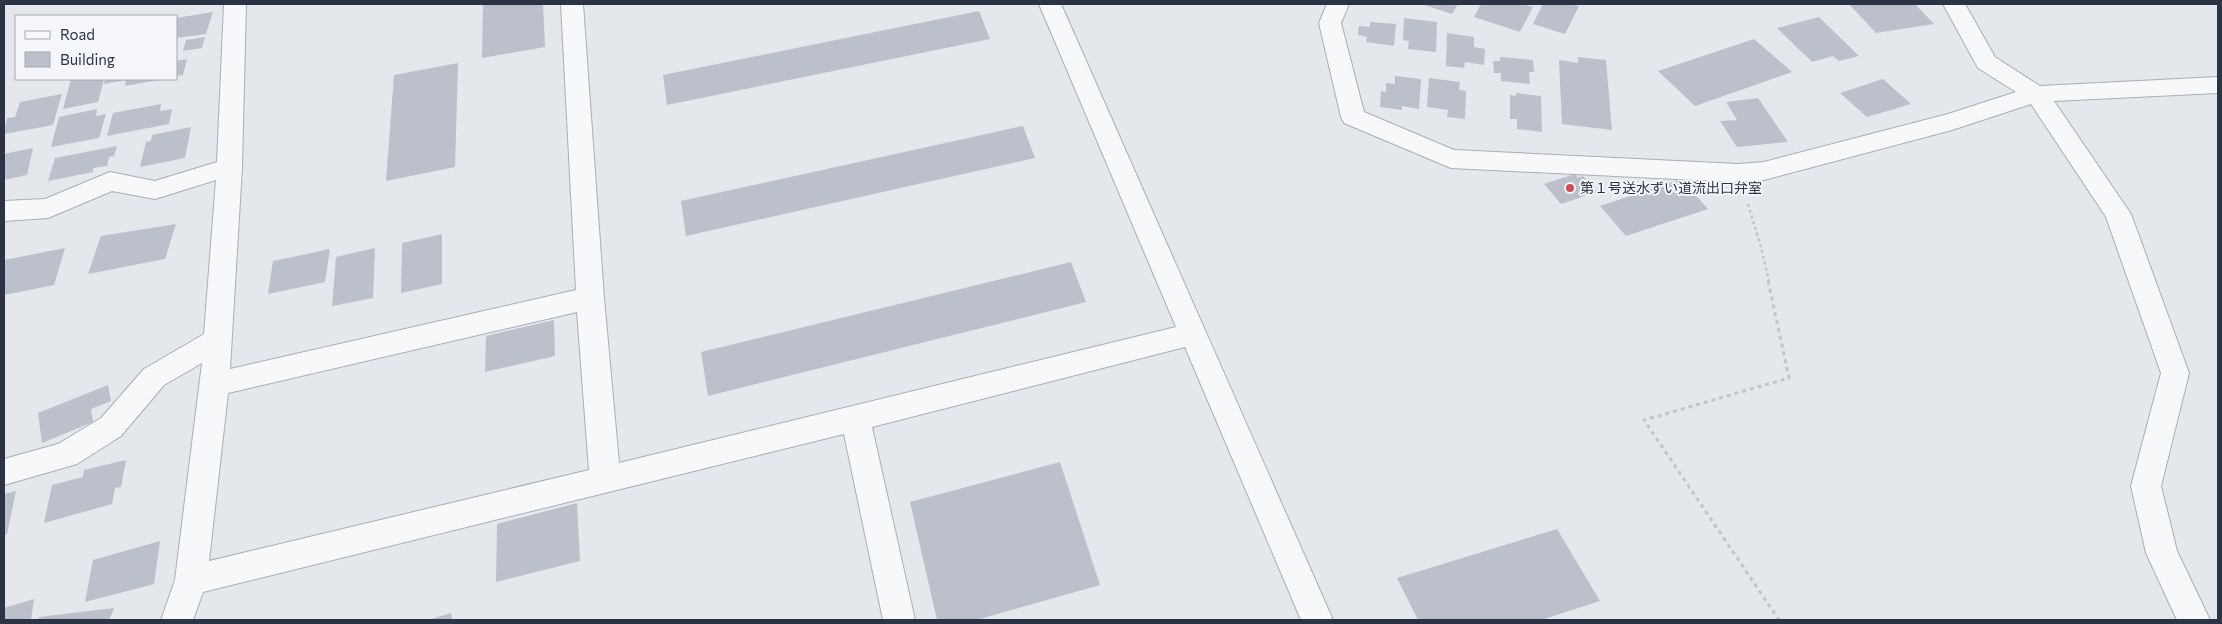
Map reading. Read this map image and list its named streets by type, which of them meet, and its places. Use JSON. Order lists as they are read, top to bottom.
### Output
{
  "places": ["第１号送水ずい道流出口弁室"],
  "legend": ["Road", "Building"]
}
